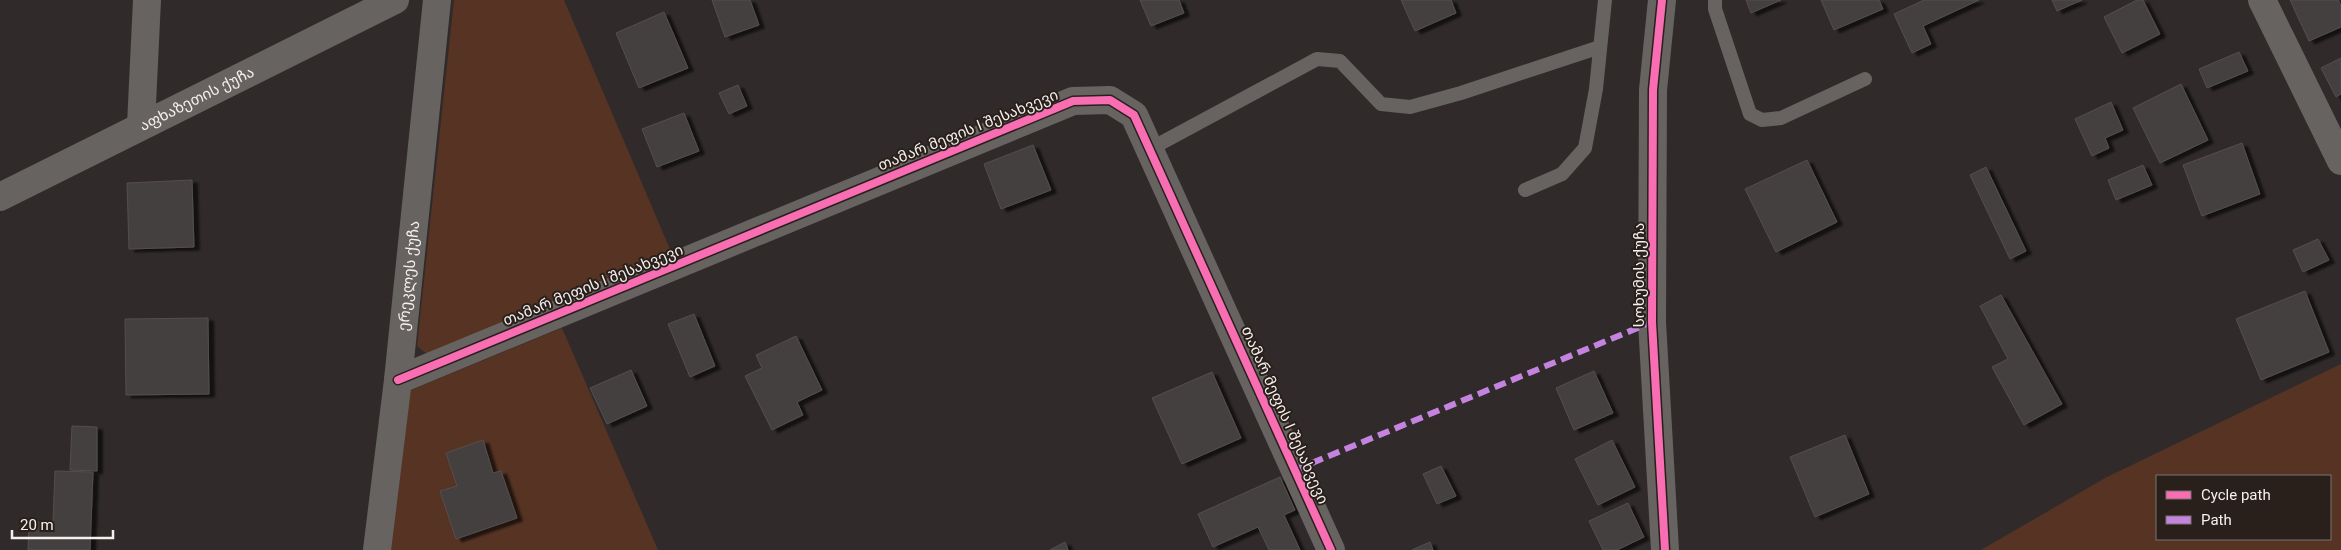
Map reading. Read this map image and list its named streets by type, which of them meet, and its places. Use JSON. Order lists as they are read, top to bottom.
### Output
{
  "streets": {
    "street": [
      "აფხაზეთის ქუჩა",
      "თამარ მეფის I შესახვევი",
      "ერეკლეს ქუჩა",
      "სოხუმის ქუჩა"
    ]
  },
  "crossings": [
    ["თამარ მეფის I შესახვევი", "ერეკლეს ქუჩა"]
  ],
  "legend": ["Cycle path", "Path"],
  "scale_bar": "20 m"
}
